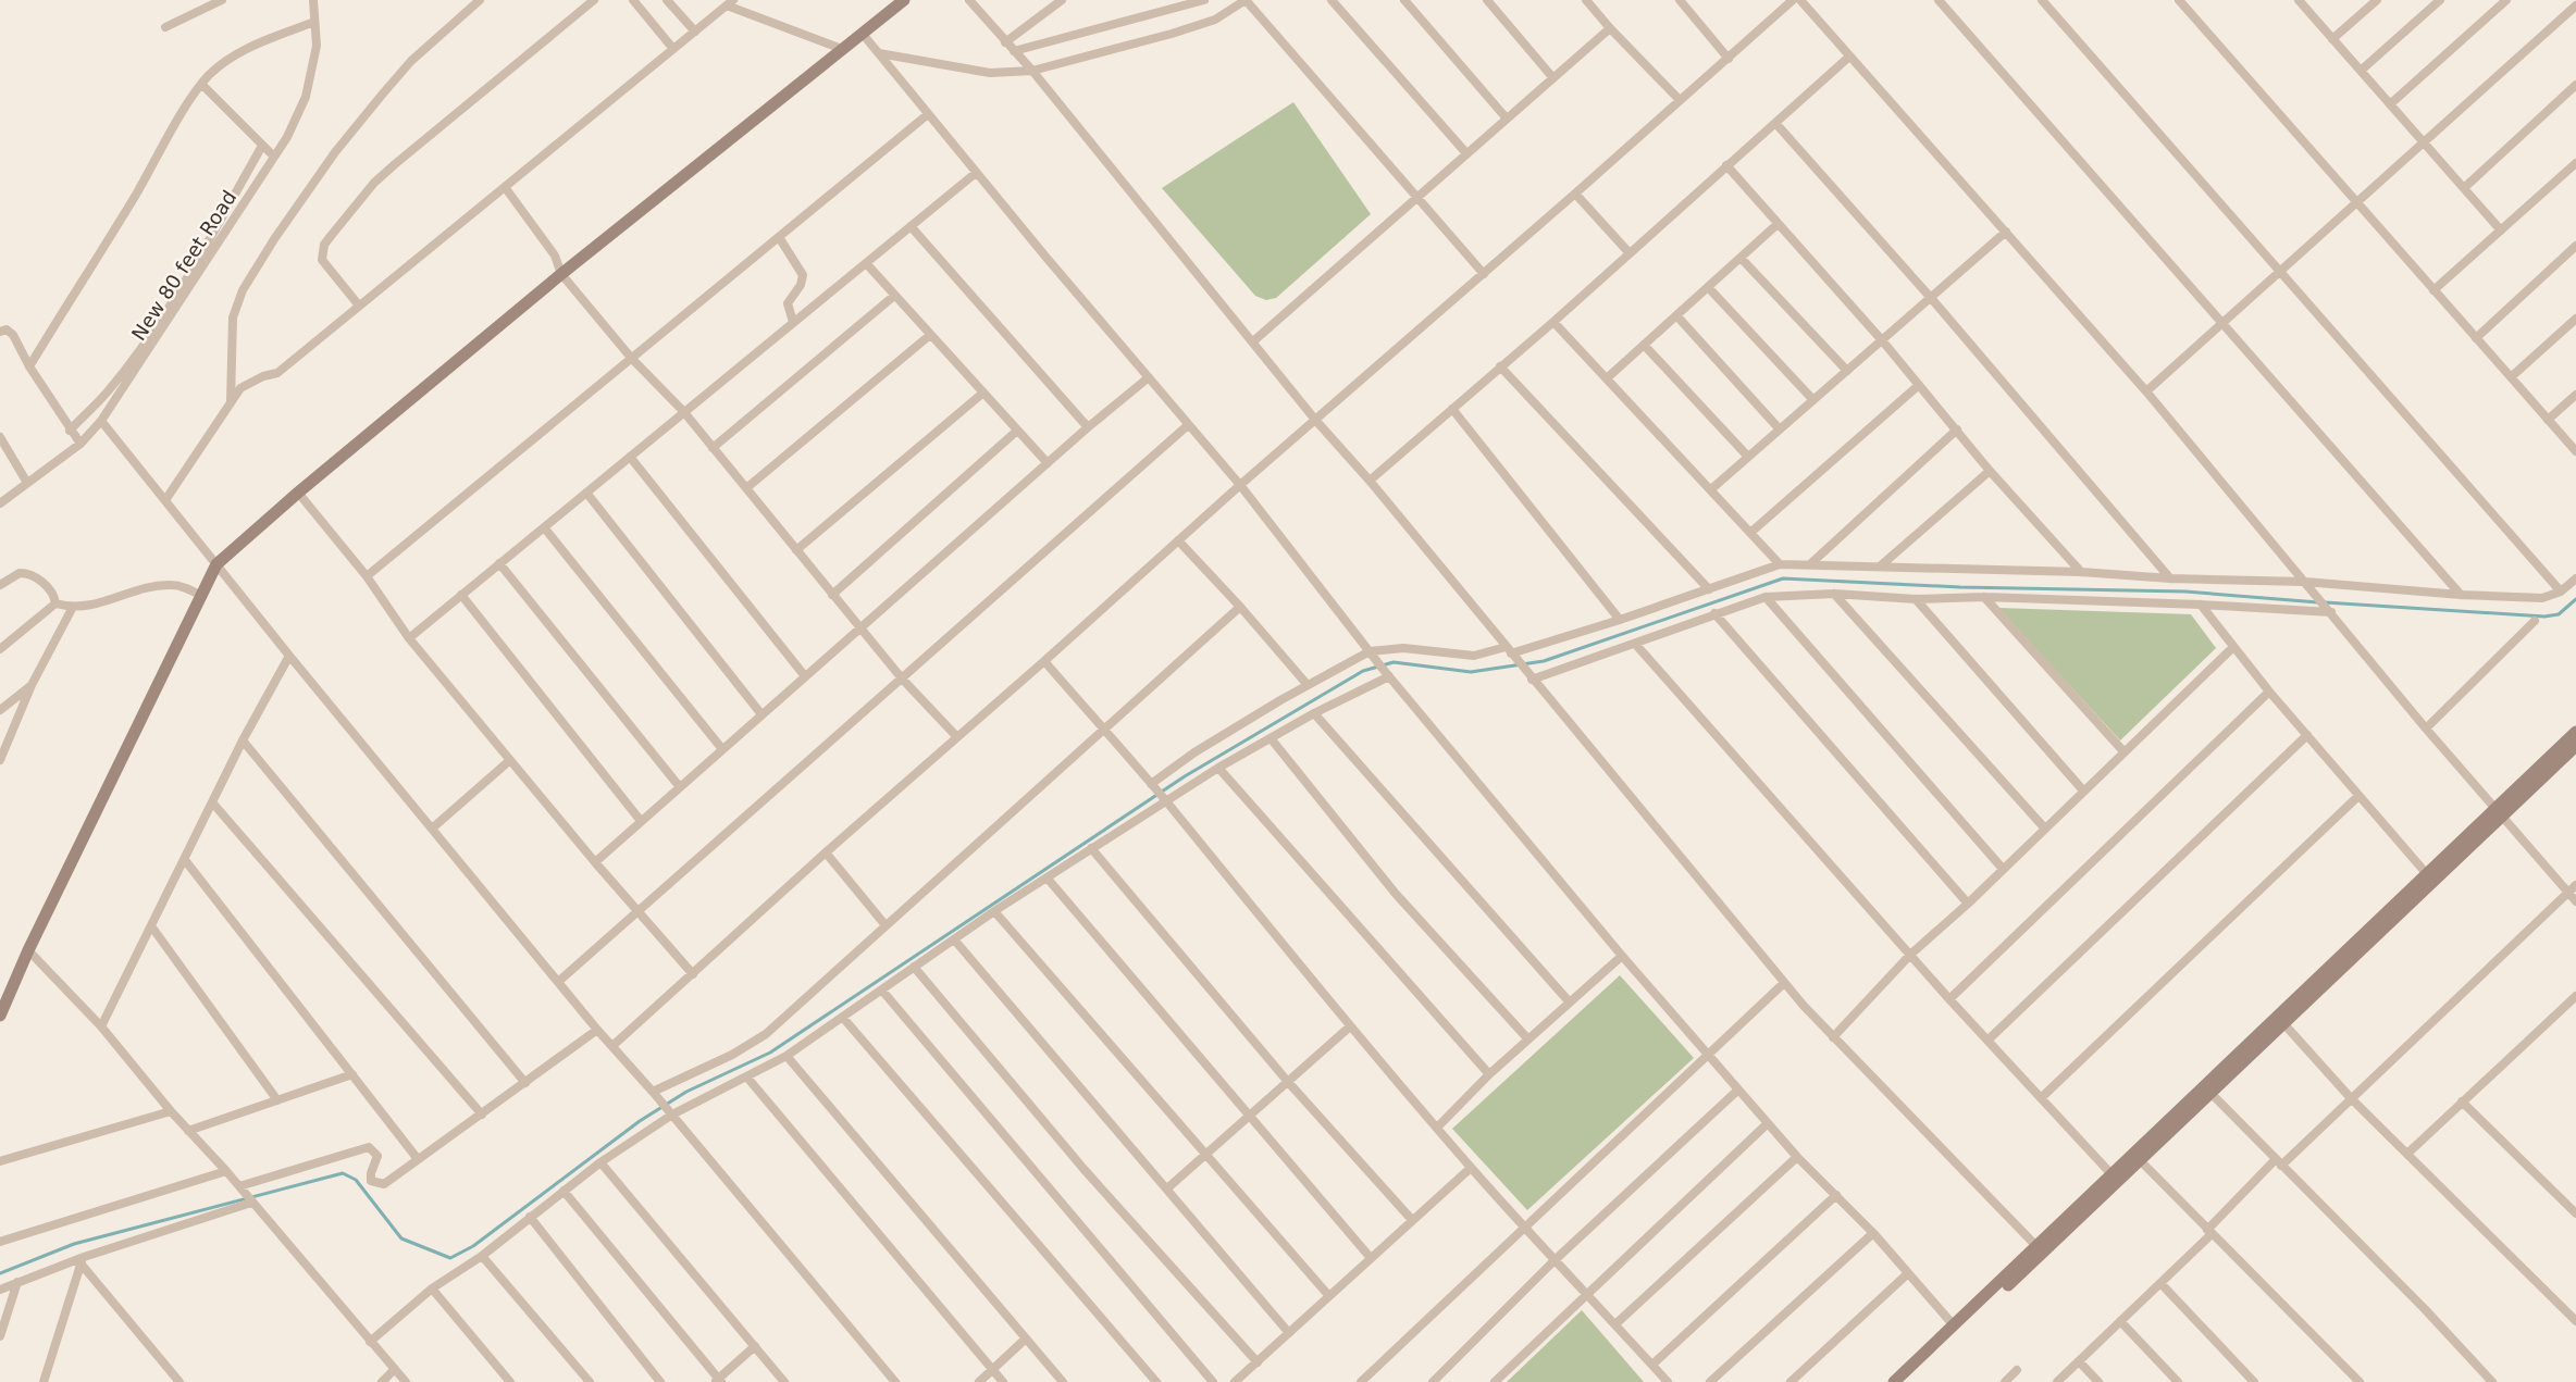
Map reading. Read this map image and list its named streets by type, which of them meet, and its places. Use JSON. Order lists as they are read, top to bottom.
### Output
{
  "streets": {
    "street": ["New 80 feet Road"]
  }
}
